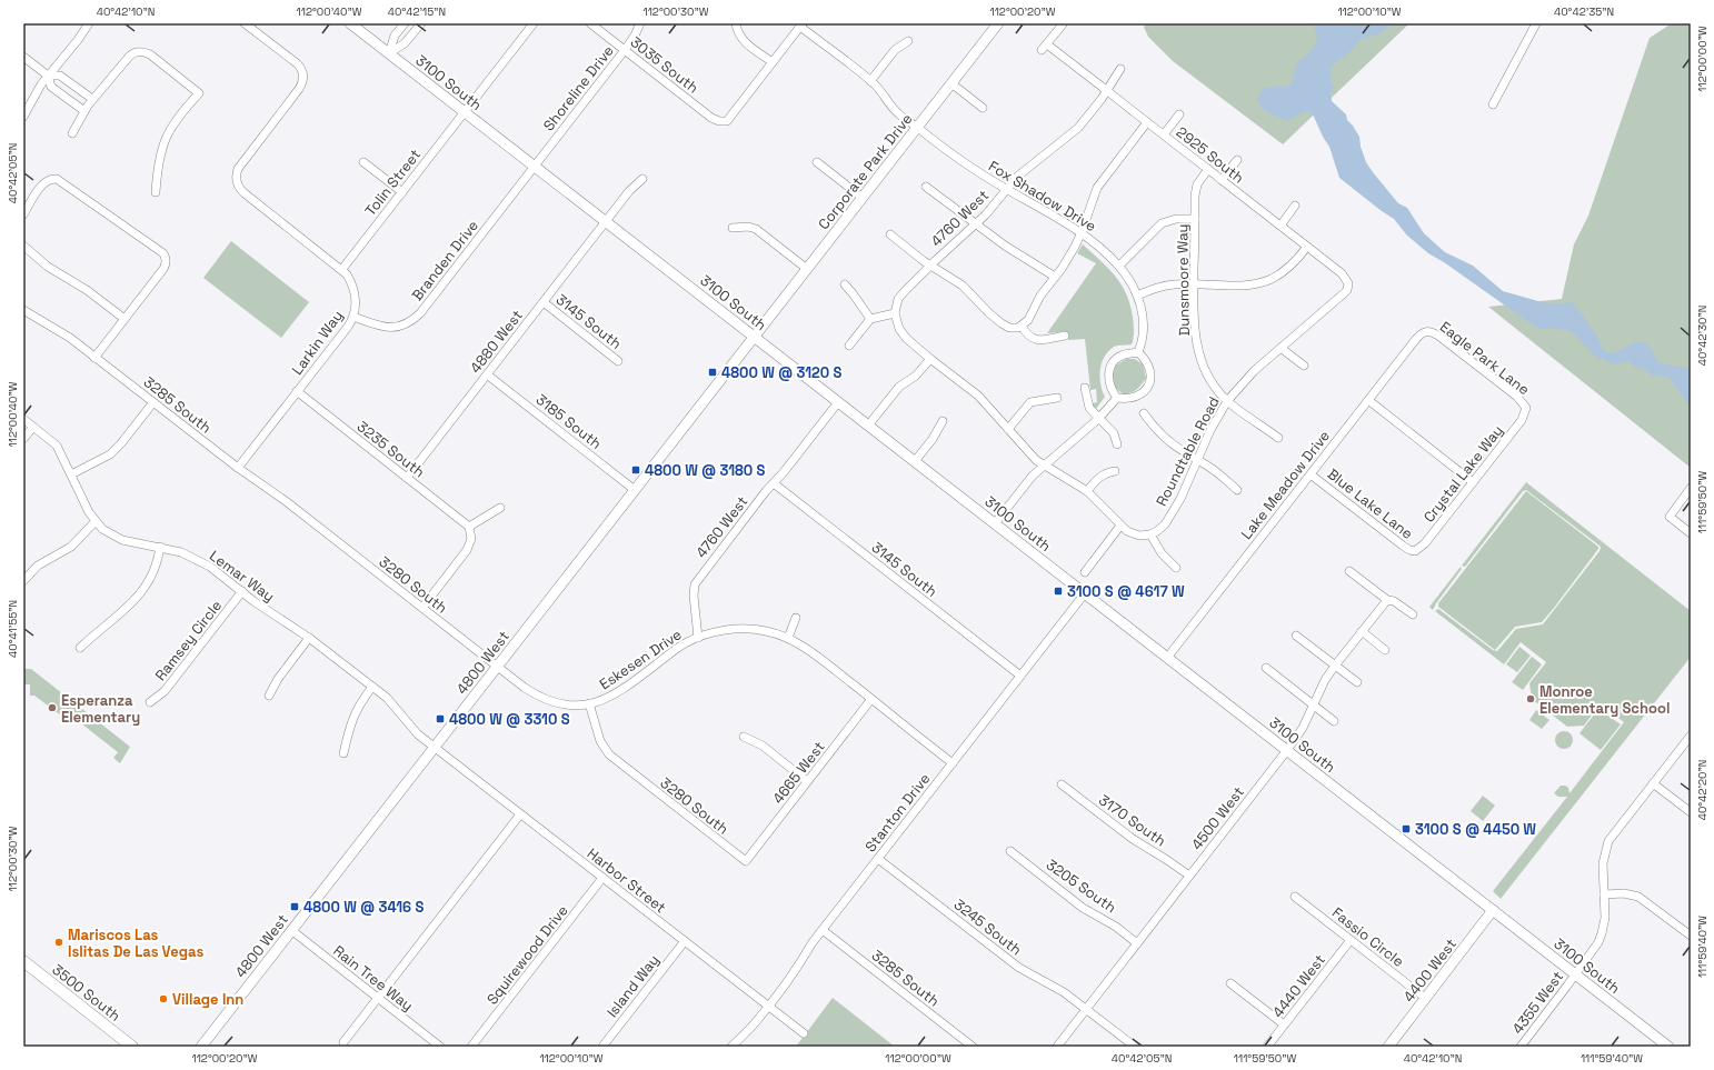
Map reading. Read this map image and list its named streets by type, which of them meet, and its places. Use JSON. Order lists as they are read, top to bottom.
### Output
{
  "streets": {
    "main road": [
      "3100 South",
      "Corporate Park Drive",
      "4800 West",
      "4400 West",
      "3500 South"
    ],
    "street": [
      "3035 South",
      "Shoreline Drive",
      "2925 South",
      "Tolin Street",
      "Fox Shadow Drive",
      "4760 West",
      "Branden Drive",
      "Dunsmoore Way",
      "3145 South",
      "4880 West",
      "Larkin Way",
      "Eagle Park Lane",
      "3285 South",
      "3185 South",
      "3235 South",
      "Roundtable Road",
      "Crystal Lake Way",
      "Lake Meadow Drive",
      "Blue Lake Lane",
      "Lemar Way",
      "3280 South",
      "Ramsey Circle",
      "Eskesen Drive",
      "4665 West",
      "Stanton Drive",
      "4500 West",
      "3170 South",
      "Harbor Street",
      "3205 South",
      "3245 South",
      "Fassio Circle",
      "Squirewood Drive",
      "Rain Tree Way",
      "Island Way",
      "4440 West",
      "4355 West"
    ]
  },
  "crossings": [
    ["3035 South", "Shoreline Drive"],
    ["3100 South", "Shoreline Drive"],
    ["3100 South", "Corporate Park Drive"],
    ["3100 South", "Tolin Street"],
    ["3100 South", "4760 West"],
    ["3100 South", "Branden Drive"],
    ["3100 South", "4880 West"],
    ["3100 South", "Lake Meadow Drive"],
    ["3100 South", "4800 West"],
    ["3100 South", "Stanton Drive"],
    ["3100 South", "4500 West"],
    ["3100 South", "4400 West"],
    ["3100 South", "4355 West"],
    ["Shoreline Drive", "Branden Drive"],
    ["2925 South", "4760 West"],
    ["2925 South", "Dunsmoore Way"],
    ["2925 South", "Roundtable Road"],
    ["Corporate Park Drive", "Fox Shadow Drive"],
    ["Corporate Park Drive", "4800 West"],
    ["Tolin Street", "Larkin Way"],
    ["Fox Shadow Drive", "4760 West"],
    ["4760 West", "3145 South"],
    ["4760 West", "Eskesen Drive"],
    ["Branden Drive", "Larkin Way"],
    ["Dunsmoore Way", "Roundtable Road"],
    ["3145 South", "4880 West"],
    ["3145 South", "Stanton Drive"],
    ["4880 West", "3185 South"],
    ["4880 West", "3235 South"],
    ["Larkin Way", "3285 South"],
    ["Larkin Way", "3235 South"],
    ["Eagle Park Lane", "Crystal Lake Way"],
    ["Eagle Park Lane", "Lake Meadow Drive"],
    ["3285 South", "3280 South"],
    ["3285 South", "Stanton Drive"],
    ["3185 South", "4800 West"],
    ["Crystal Lake Way", "Blue Lake Lane"],
    ["Lake Meadow Drive", "Blue Lake Lane"],
    ["Lemar Way", "Ramsey Circle"],
    ["Lemar Way", "4800 West"],
    ["Lemar Way", "Harbor Street"],
    ["3280 South", "Eskesen Drive"],
    ["3280 South", "4800 West"],
    ["3280 South", "4665 West"],
    ["Eskesen Drive", "4800 West"],
    ["Eskesen Drive", "4665 West"],
    ["Eskesen Drive", "Stanton Drive"],
    ["4800 West", "Harbor Street"],
    ["4800 West", "Rain Tree Way"],
    ["Stanton Drive", "Harbor Street"],
    ["Stanton Drive", "3245 South"],
    ["4500 West", "3170 South"],
    ["4500 West", "3205 South"],
    ["4500 West", "3245 South"],
    ["Harbor Street", "Squirewood Drive"],
    ["Harbor Street", "Island Way"],
    ["Fassio Circle", "4400 West"],
    ["Fassio Circle", "4440 West"]
  ],
  "places": {
    "transit": [
      "4800 W @ 3120 S",
      "4800 W @ 3180 S",
      "3100 S @ 4617 W",
      "4800 W @ 3310 S",
      "3100 S @ 4450 W",
      "4800 W @ 3416 S"
    ],
    "other": [
      "Monroe Elementary School",
      "Esperanza Elementary",
      "Mariscos Las Islitas De Las Vegas",
      "Village Inn"
    ]
  },
  "coordinates": [
    "40°42'10\"N",
    "112°00'40\"W",
    "40°42'15\"N",
    "112°00'30\"W",
    "112°00'20\"W",
    "112°00'10\"W",
    "40°42'35\"N",
    "112°00'00\"W",
    "40°42'05\"N",
    "40°42'30\"N",
    "111°59'50\"W",
    "40°41'55\"N",
    "40°42'20\"N",
    "111°59'40\"W"
  ]
}
